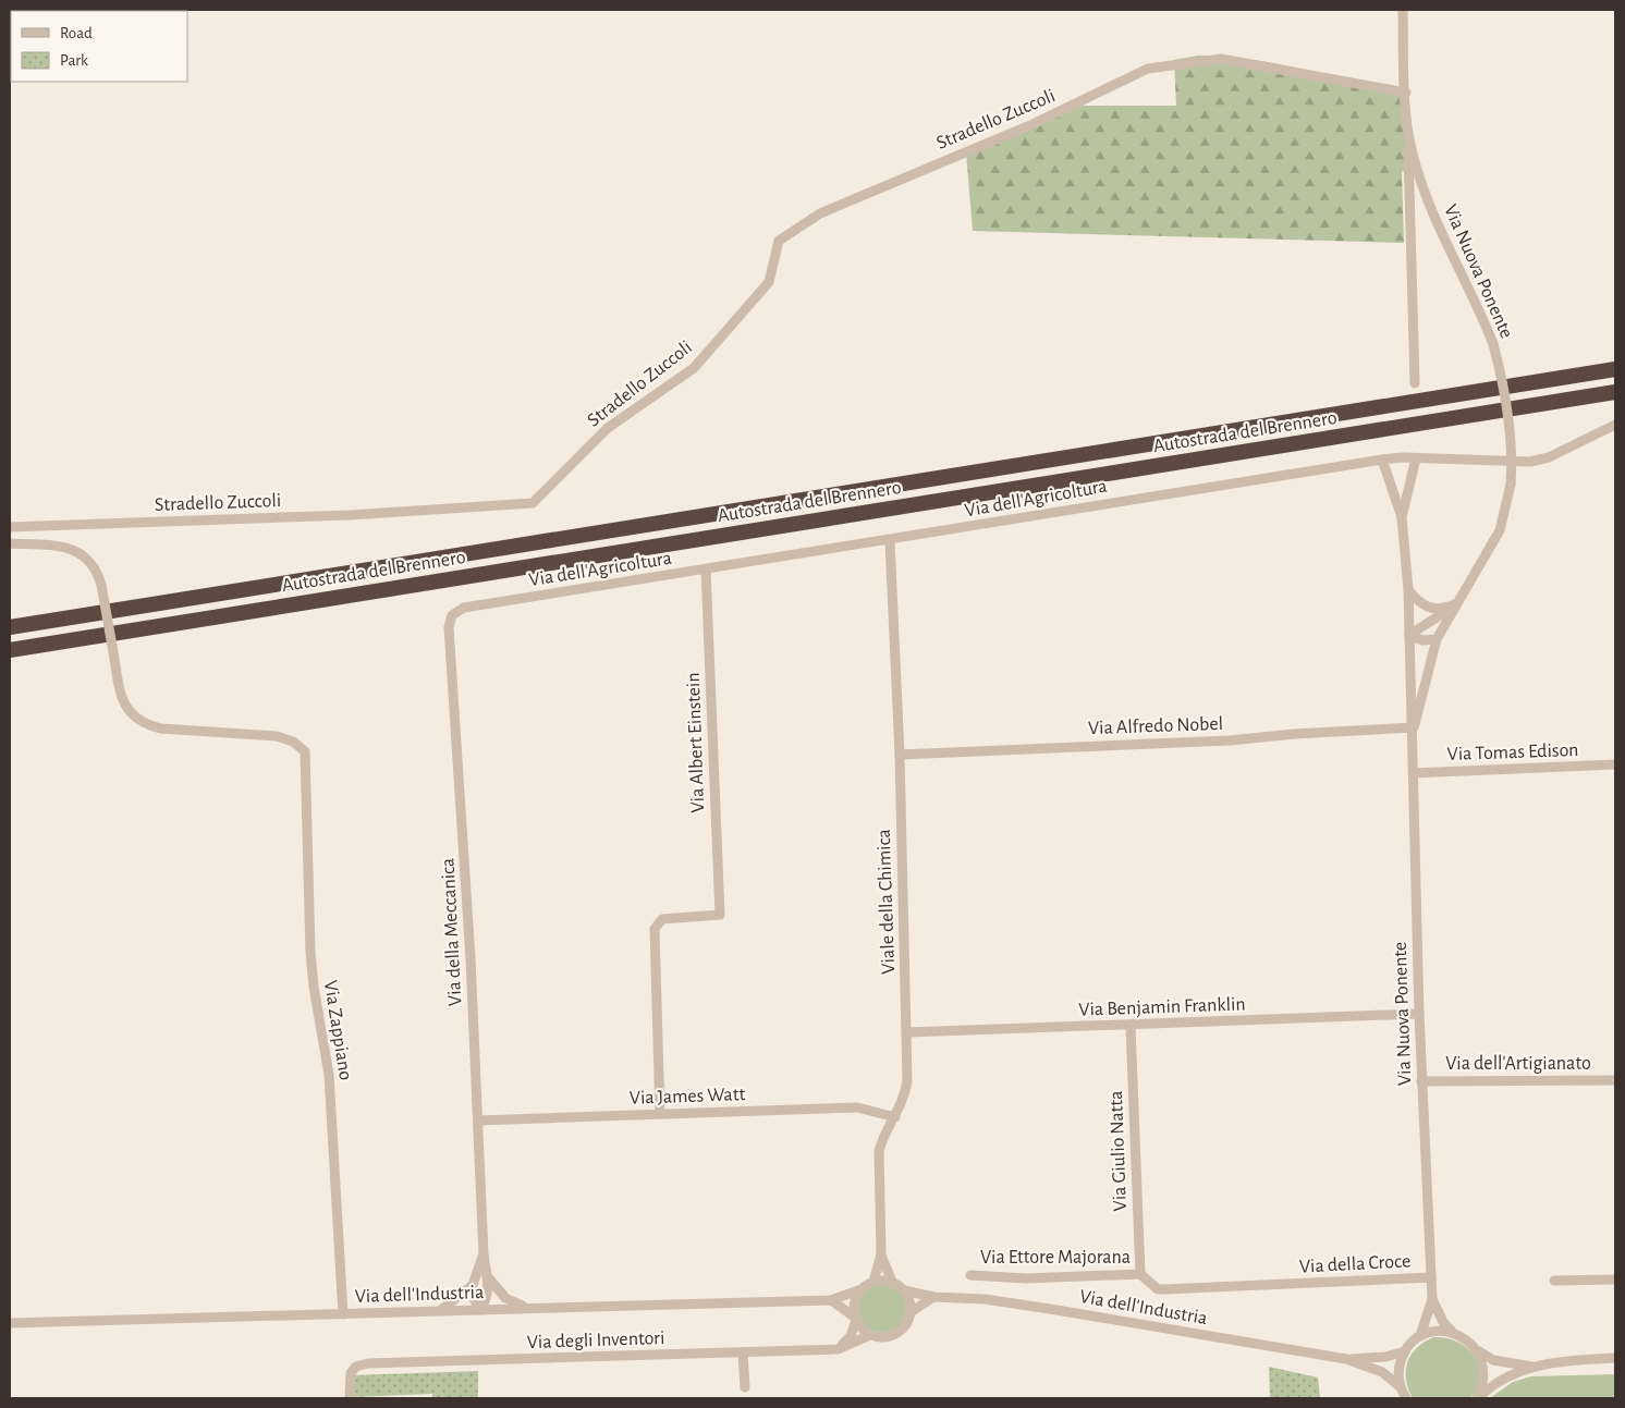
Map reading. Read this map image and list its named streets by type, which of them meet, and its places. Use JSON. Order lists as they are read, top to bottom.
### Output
{
  "streets": {
    "highway": ["Autostrada del Brennero"],
    "street": [
      "Stradello Zuccoli",
      "Via Nuova Ponente",
      "Via dell'Agricoltura",
      "Via Alfredo Nobel",
      "Via Albert Einstein",
      "Via Tomas Edison",
      "Viale della Chimica",
      "Via della Meccanica",
      "Via Benjamin Franklin",
      "Via Zappiano",
      "Via dell'Artigianato",
      "Via James Watt",
      "Via Giulio Natta",
      "Via Ettore Majorana",
      "Via della Croce",
      "Via dell'Industria",
      "Via degli Inventori"
    ]
  },
  "crossings": [
    ["Stradello Zuccoli", "Via Nuova Ponente"],
    ["Via Nuova Ponente", "Via Alfredo Nobel"],
    ["Via Nuova Ponente", "Via Tomas Edison"],
    ["Via Nuova Ponente", "Via Benjamin Franklin"],
    ["Via Nuova Ponente", "Via dell'Artigianato"],
    ["Via Nuova Ponente", "Via della Croce"],
    ["Via dell'Agricoltura", "Via Albert Einstein"],
    ["Via dell'Agricoltura", "Viale della Chimica"],
    ["Via dell'Agricoltura", "Via della Meccanica"],
    ["Via Alfredo Nobel", "Viale della Chimica"],
    ["Via Albert Einstein", "Via James Watt"],
    ["Viale della Chimica", "Via Benjamin Franklin"],
    ["Viale della Chimica", "Via James Watt"],
    ["Viale della Chimica", "Via dell'Industria"],
    ["Viale della Chimica", "Via degli Inventori"],
    ["Via della Meccanica", "Via James Watt"],
    ["Via della Meccanica", "Via dell'Industria"],
    ["Via Benjamin Franklin", "Via Giulio Natta"],
    ["Via Zappiano", "Via dell'Industria"],
    ["Via Giulio Natta", "Via Ettore Majorana"],
    ["Via Giulio Natta", "Via della Croce"],
    ["Via Ettore Majorana", "Via della Croce"],
    ["Via dell'Industria", "Via degli Inventori"]
  ],
  "legend": ["Road", "Park"]
}
